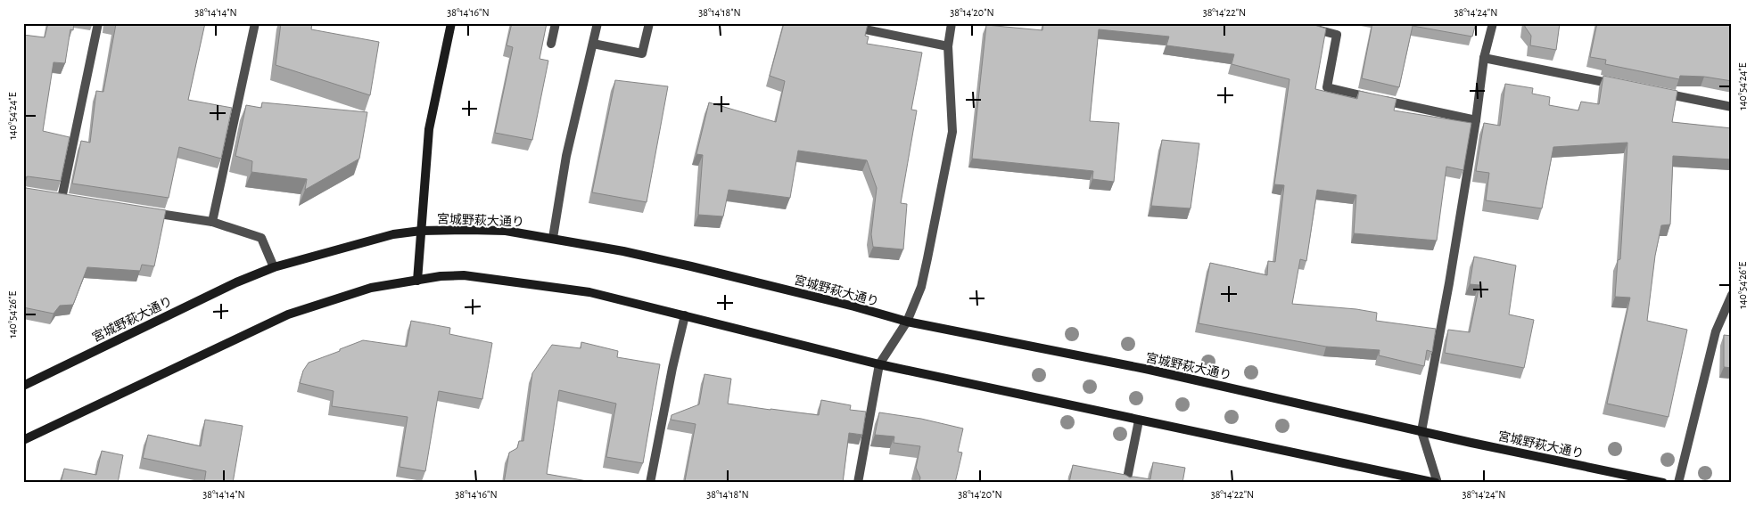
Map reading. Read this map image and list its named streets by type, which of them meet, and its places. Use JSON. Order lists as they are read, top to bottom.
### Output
{
  "streets": {
    "street": ["宮城野萩大通り"]
  },
  "coordinates": [
    "38°14'14\"N",
    "38°14'16\"N",
    "38°14'18\"N",
    "38°14'20\"N",
    "38°14'22\"N",
    "38°14'24\"N",
    "140°54'24\"E",
    "140°54'26\"E"
  ]
}
